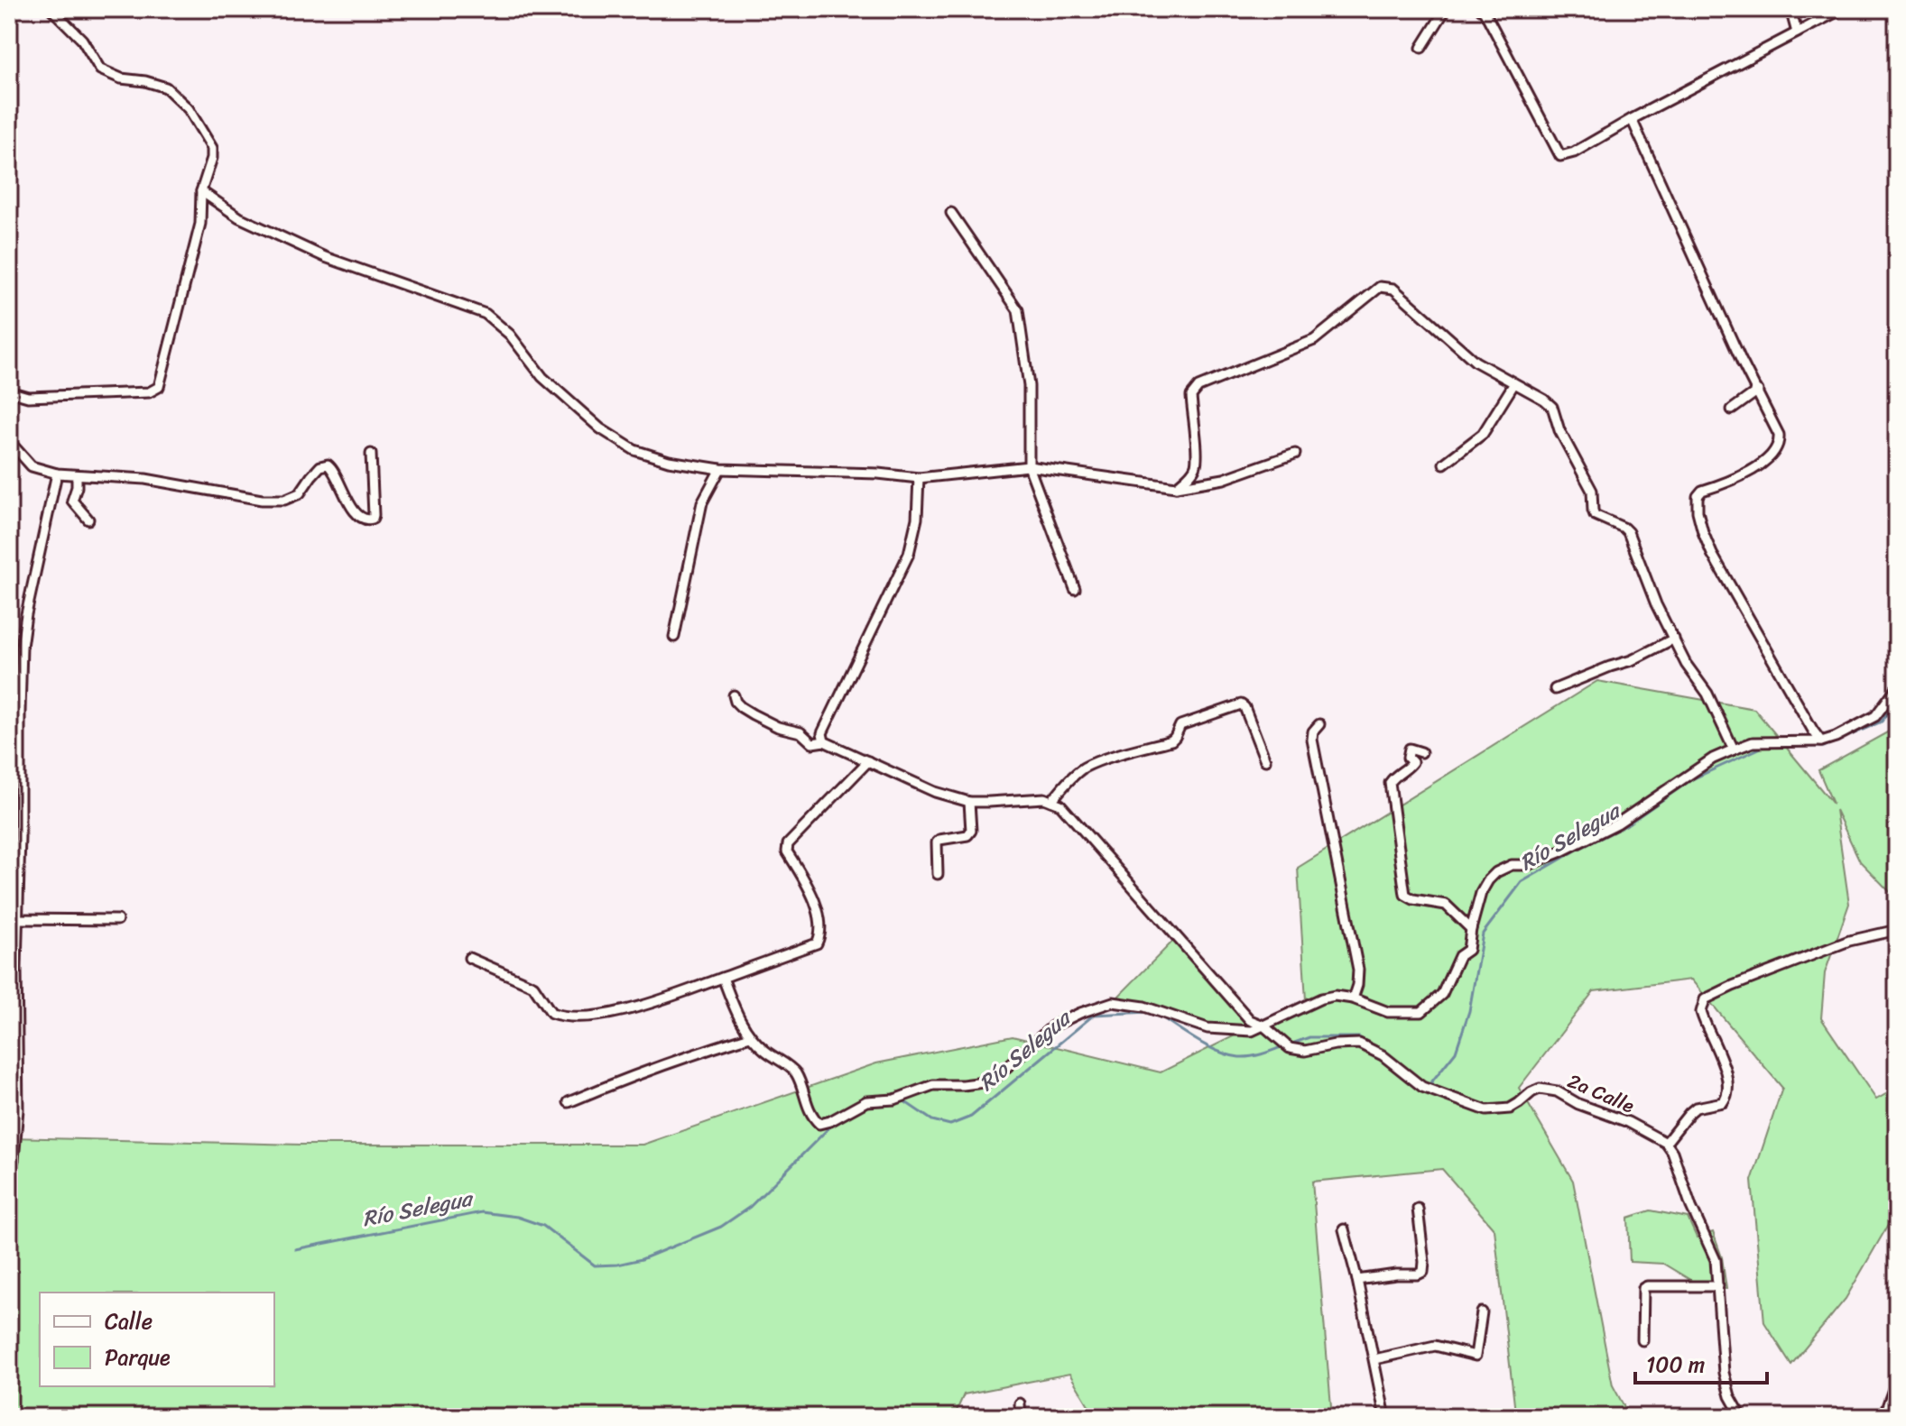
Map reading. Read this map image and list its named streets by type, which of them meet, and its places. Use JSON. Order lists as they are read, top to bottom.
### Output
{
  "streets": {
    "street": ["2a Calle"]
  },
  "water": ["Río Selegua"],
  "legend": ["Calle", "Parque"],
  "scale_bar": "100 m"
}
